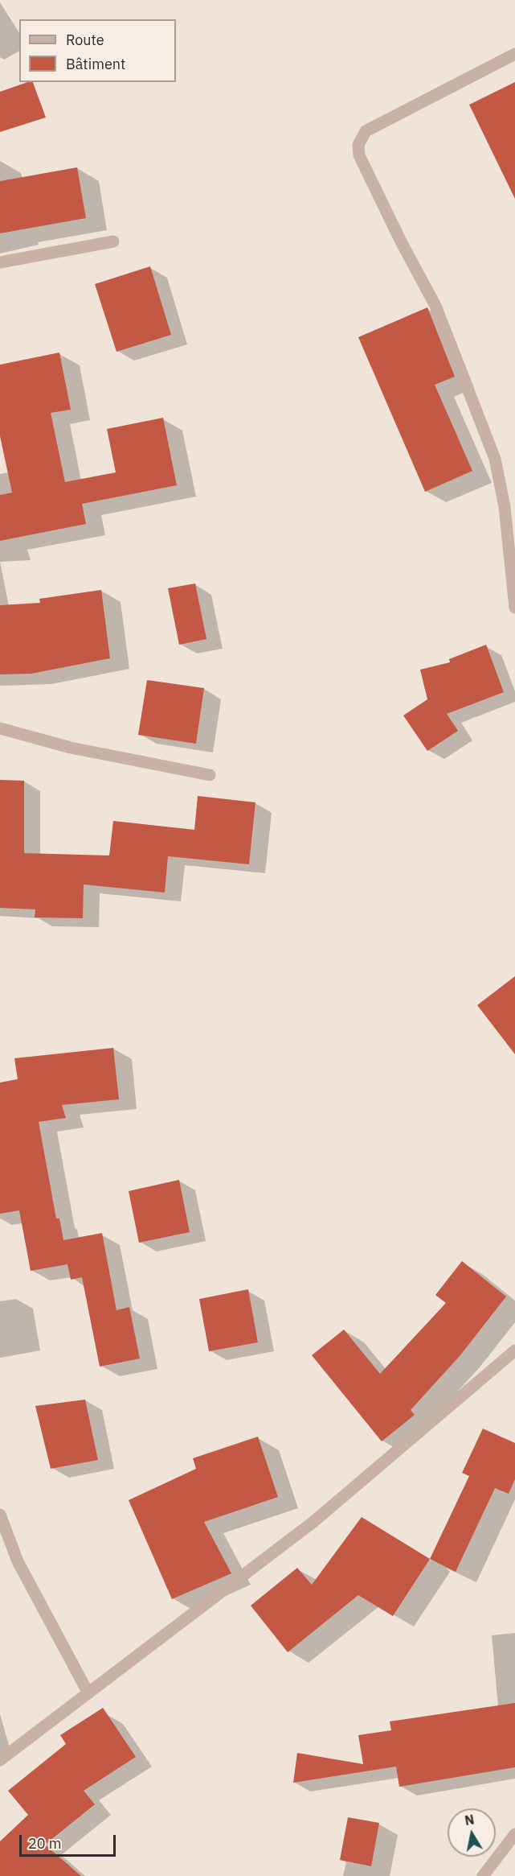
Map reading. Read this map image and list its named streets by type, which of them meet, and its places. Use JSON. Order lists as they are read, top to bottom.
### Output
{
  "legend": ["Route", "Bâtiment"],
  "scale_bar": "20 m",
  "north": "top"
}
